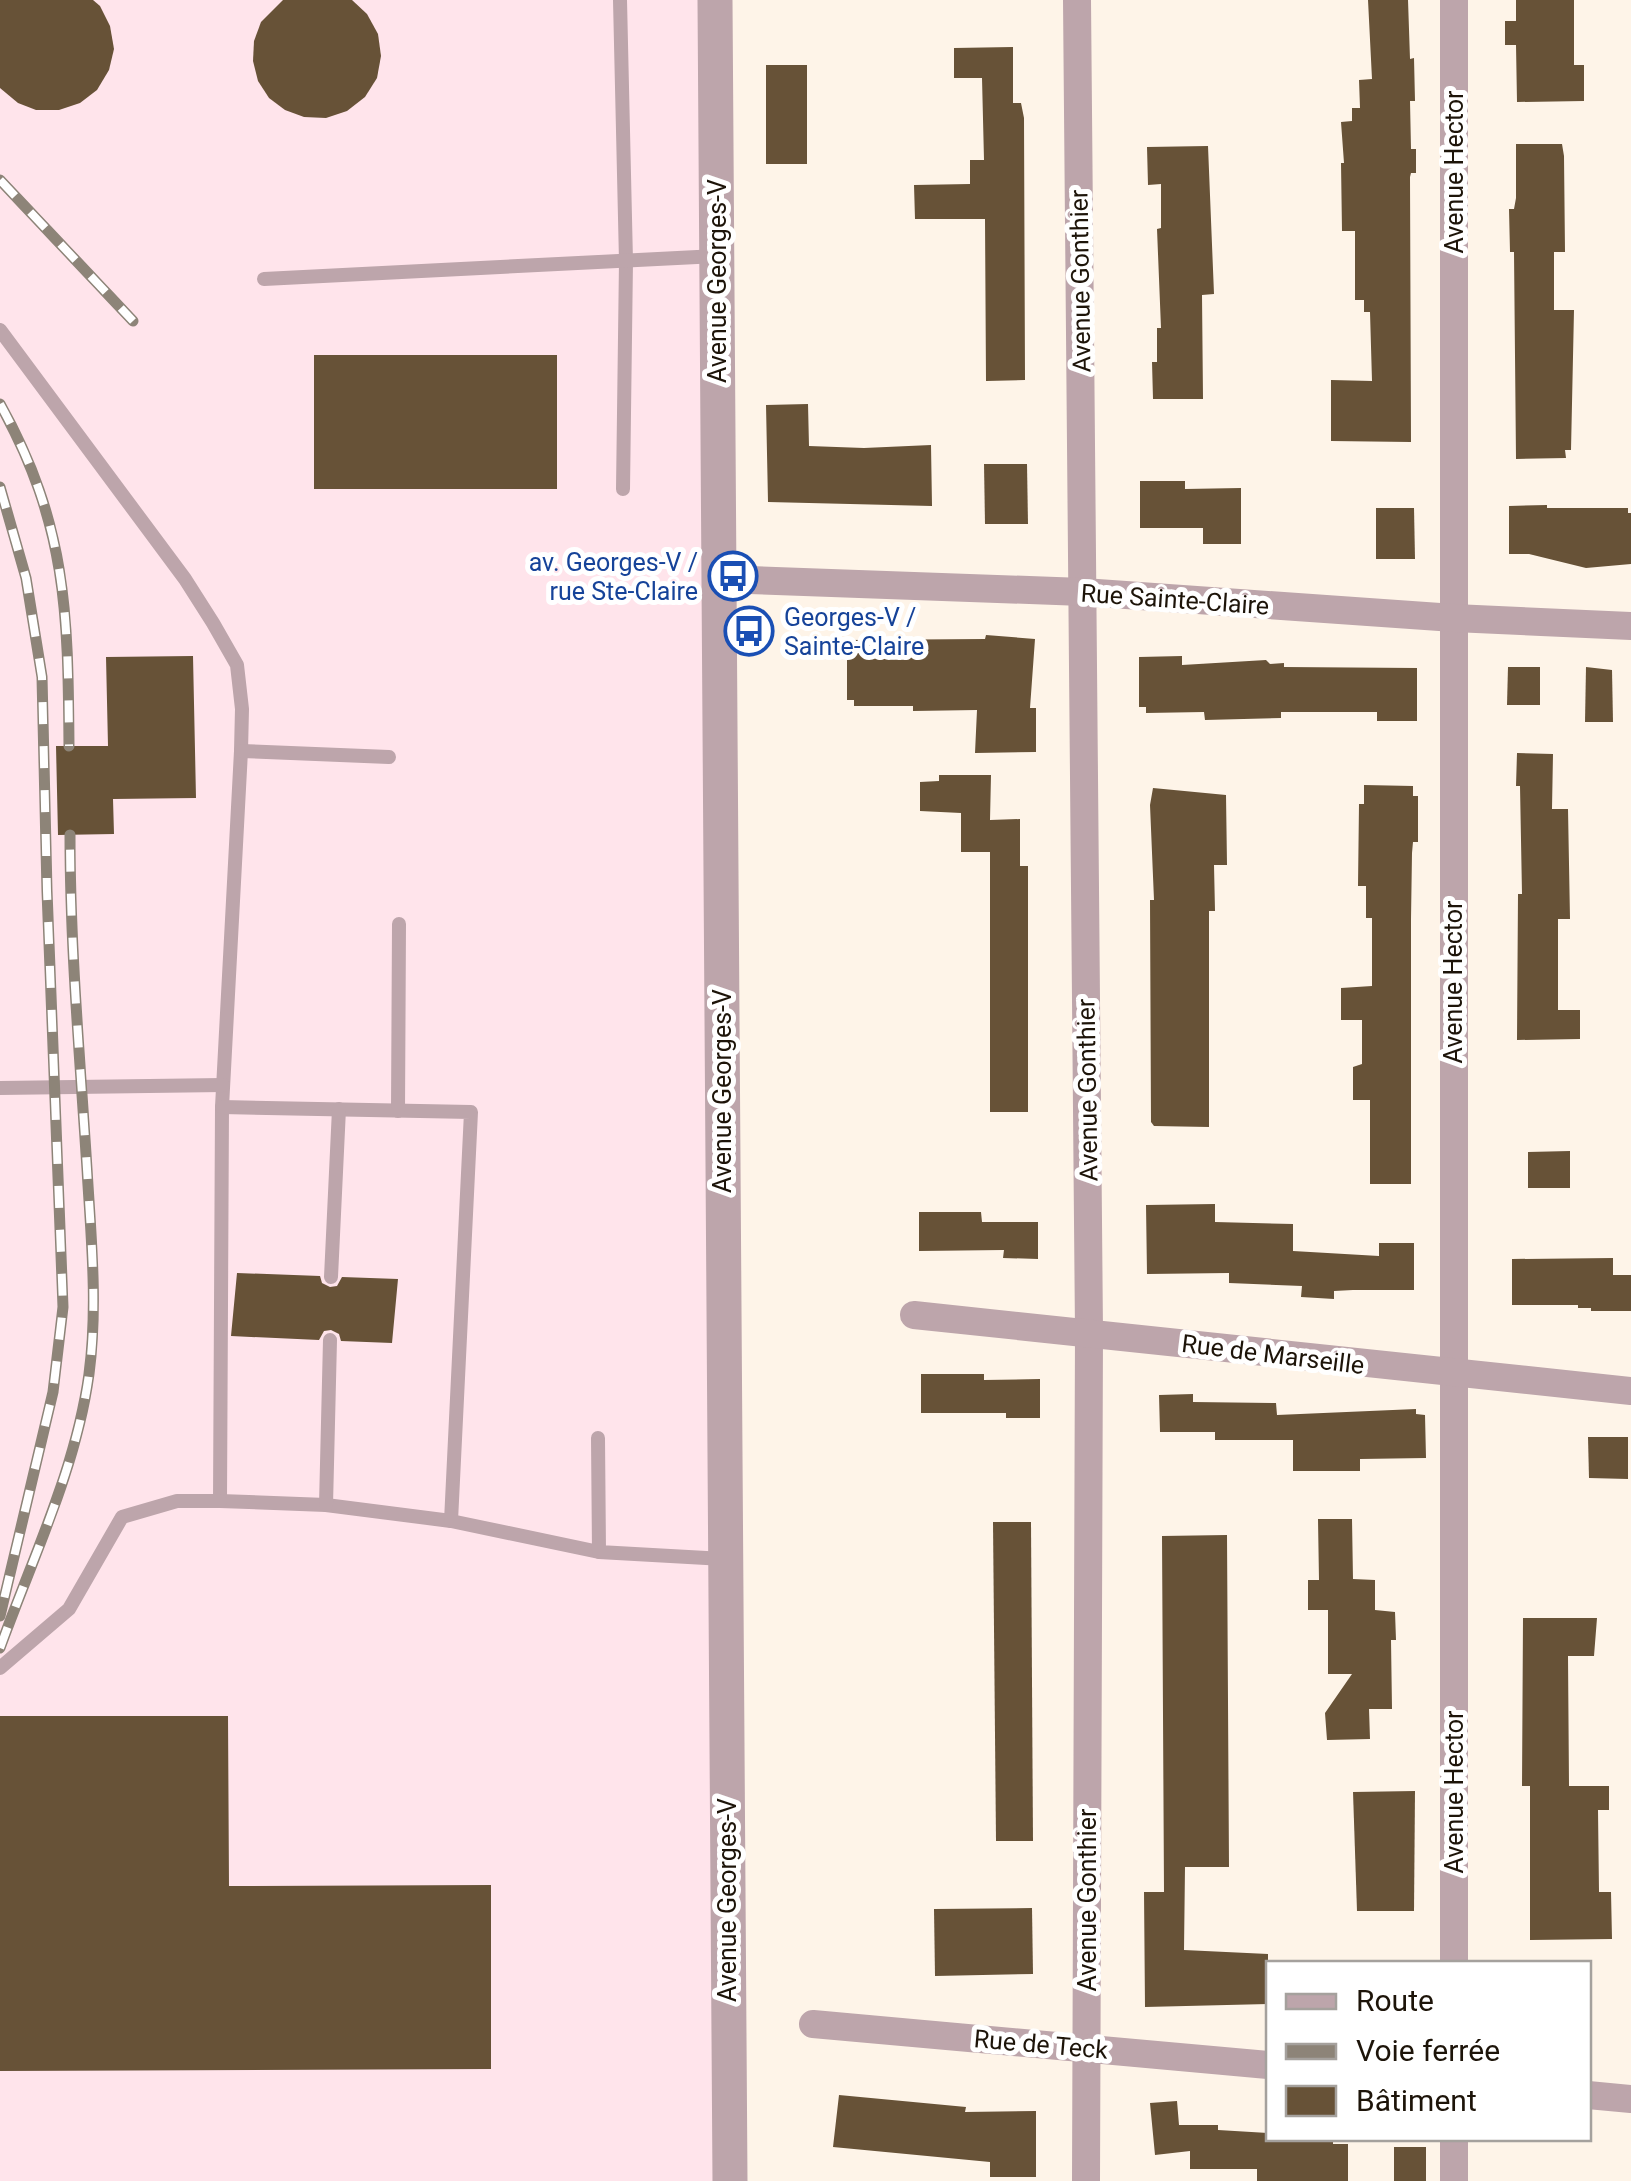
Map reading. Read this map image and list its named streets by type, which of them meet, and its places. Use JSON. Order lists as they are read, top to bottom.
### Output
{
  "streets": {
    "street": [
      "Avenue Hector",
      "Avenue Georges-V",
      "Avenue Gonthier",
      "Rue Sainte-Claire",
      "Rue de Marseille",
      "Rue de Teck"
    ]
  },
  "crossings": [
    ["Avenue Hector", "Rue Sainte-Claire"],
    ["Avenue Hector", "Rue de Marseille"],
    ["Avenue Georges-V", "Rue Sainte-Claire"],
    ["Avenue Gonthier", "Rue Sainte-Claire"],
    ["Avenue Gonthier", "Rue de Marseille"],
    ["Avenue Gonthier", "Rue de Teck"]
  ],
  "places": {
    "bus stop": ["av. Georges-V / rue Ste-Claire", "Georges-V / Sainte-Claire"]
  },
  "legend": ["Route", "Voie ferrée", "Bâtiment"]
}
